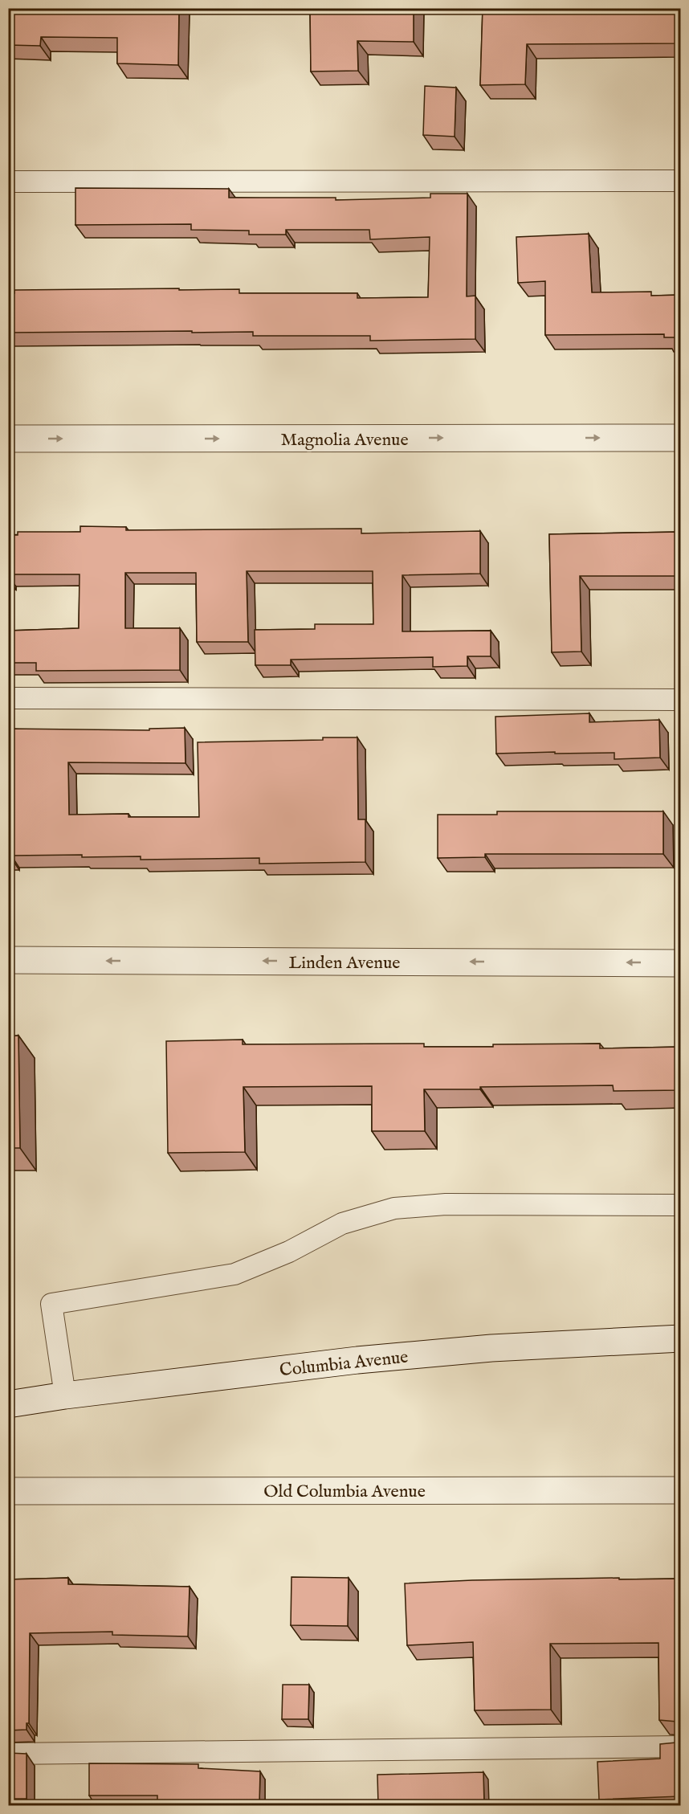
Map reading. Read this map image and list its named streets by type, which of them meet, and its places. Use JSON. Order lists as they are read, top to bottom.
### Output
{
  "streets": {
    "street": [
      "Magnolia Avenue",
      "Linden Avenue",
      "Columbia Avenue",
      "Old Columbia Avenue"
    ]
  },
  "one_way": ["Magnolia Avenue", "Linden Avenue"]
}
